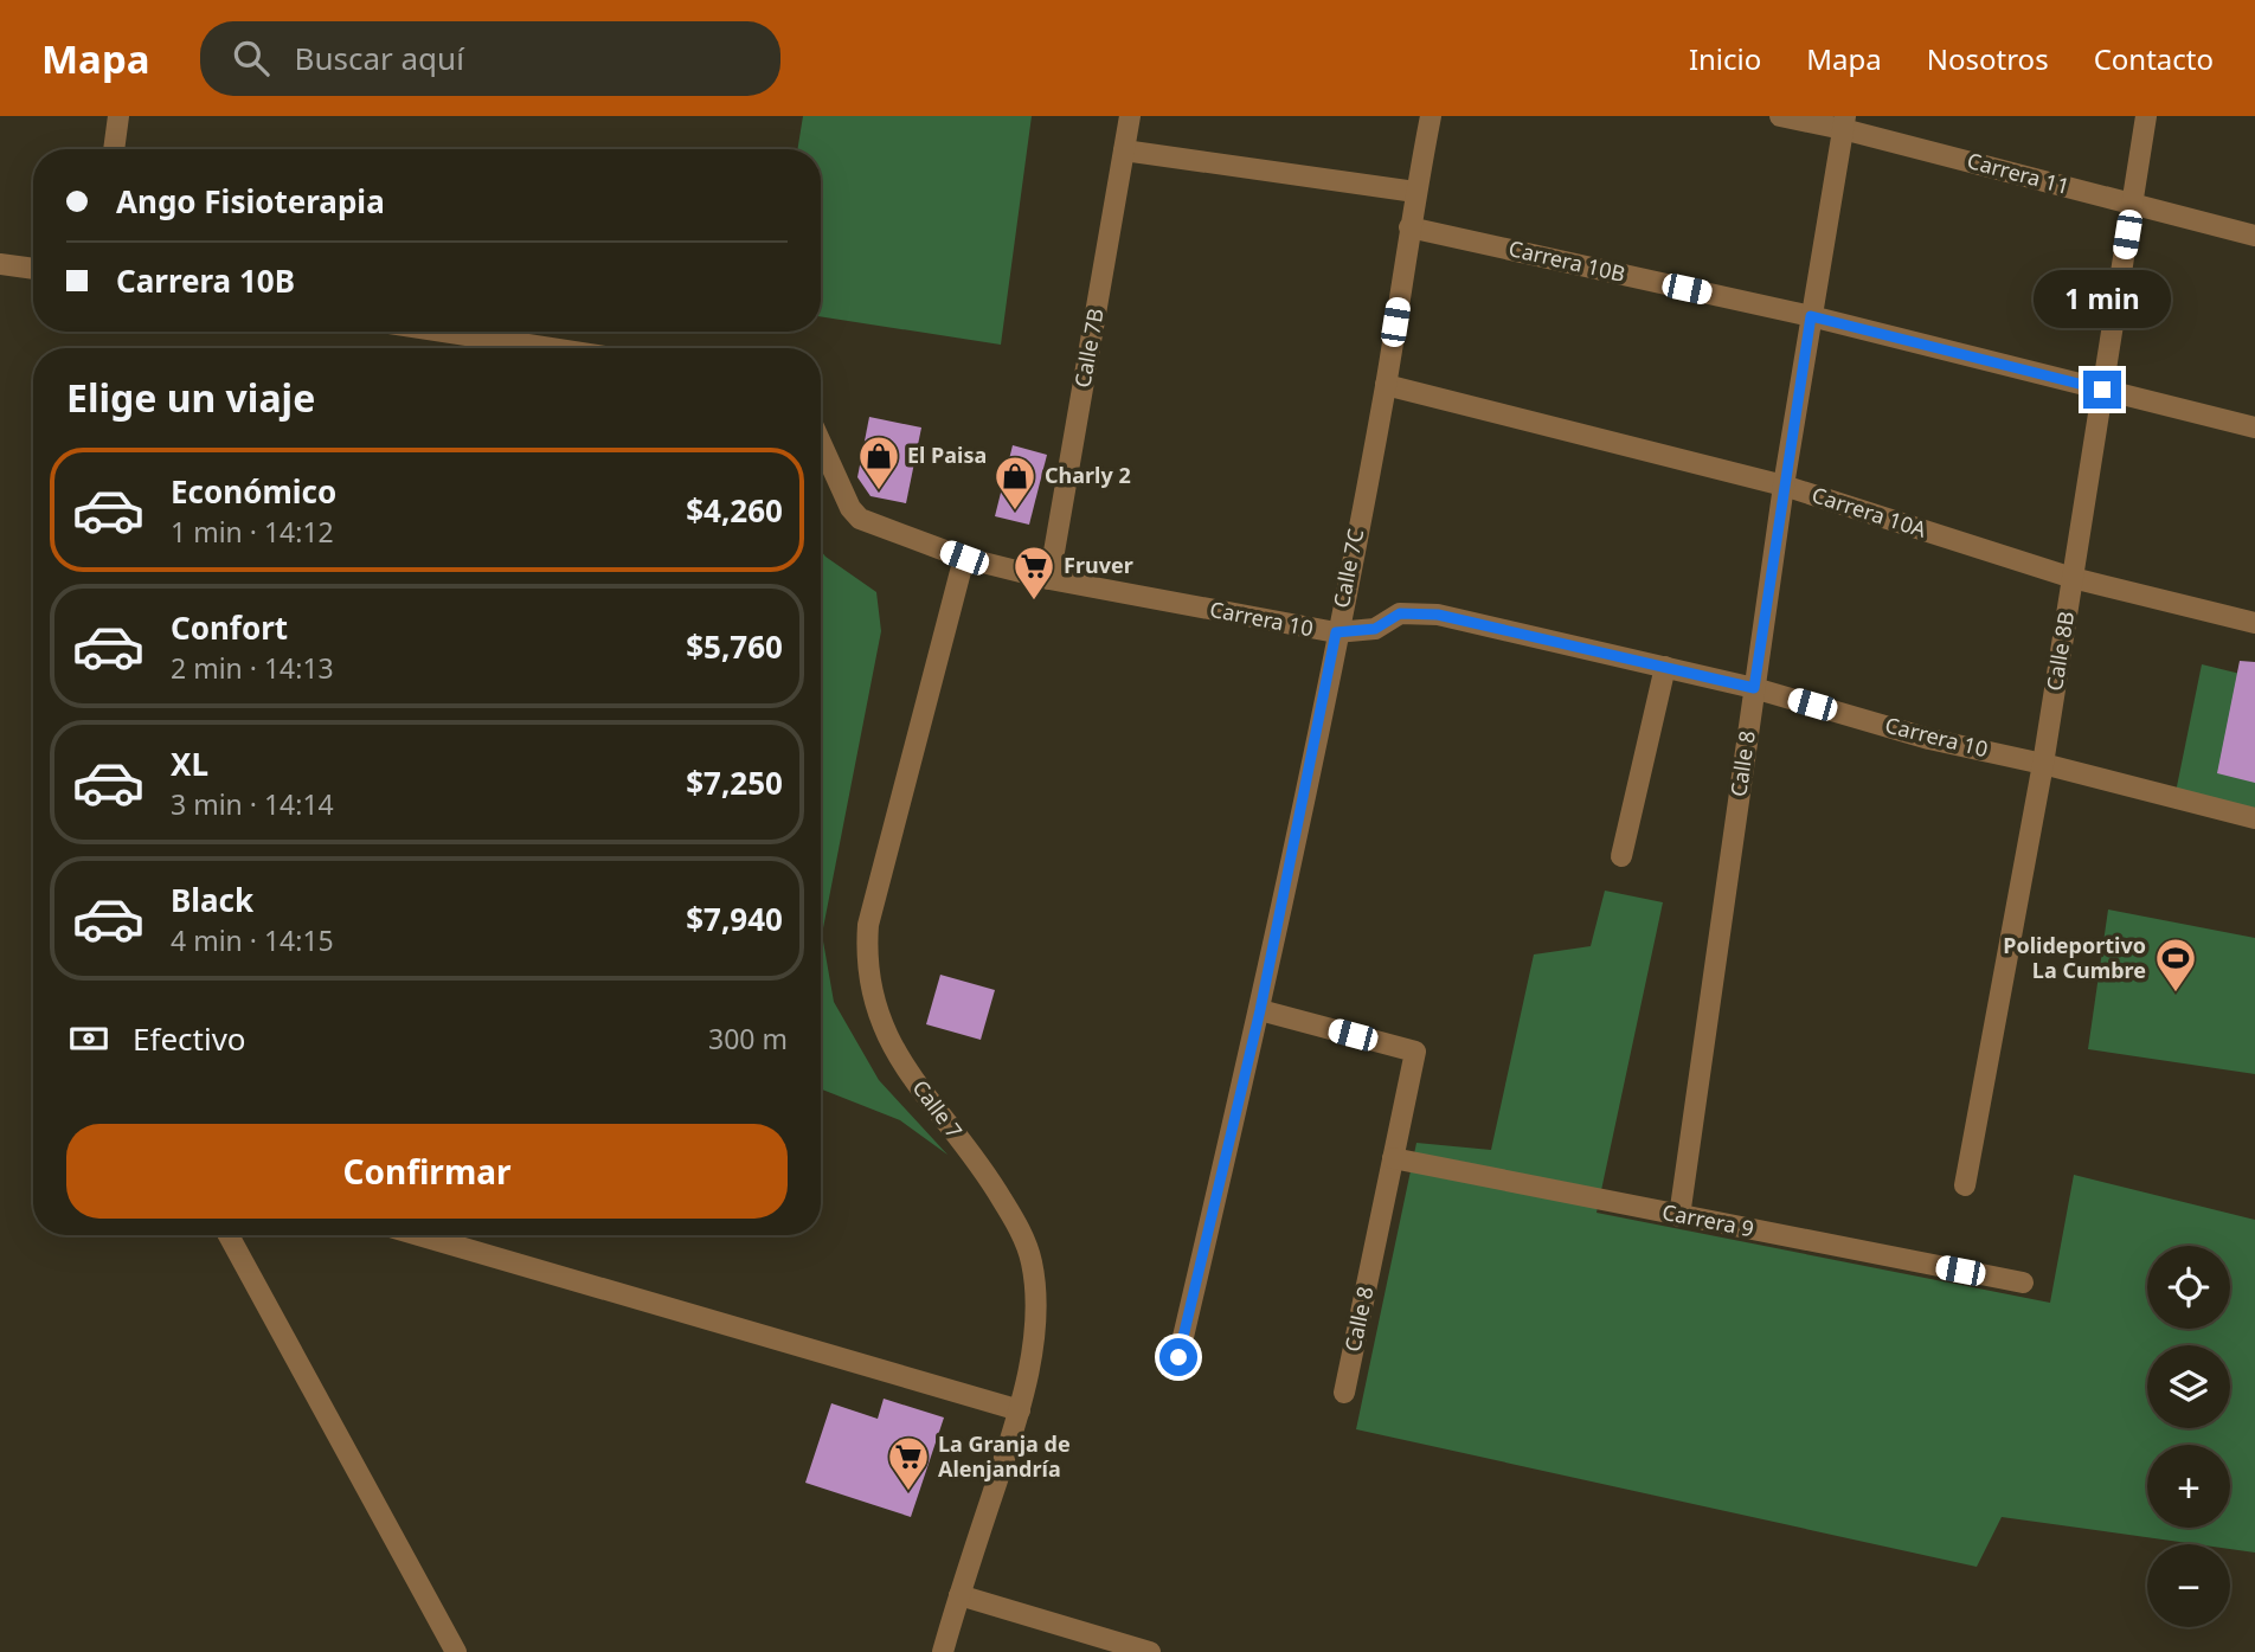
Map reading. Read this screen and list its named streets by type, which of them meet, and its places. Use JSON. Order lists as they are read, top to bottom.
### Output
{
  "streets": {
    "street": [
      "Carrera 11",
      "Carrera 10B",
      "Calle 7B",
      "Carrera 10A",
      "Calle 7C",
      "Carrera 10",
      "Calle 8B",
      "Calle 8",
      "Calle 7",
      "Carrera 9"
    ]
  },
  "crossings": [
    ["Carrera 11", "Calle 8B"],
    ["Carrera 11", "Calle 8"],
    ["Carrera 10B", "Calle 7C"],
    ["Carrera 10B", "Calle 8B"],
    ["Carrera 10B", "Calle 8"],
    ["Calle 7B", "Carrera 10"],
    ["Carrera 10A", "Calle 7C"],
    ["Carrera 10A", "Calle 8B"],
    ["Carrera 10A", "Calle 8"],
    ["Calle 7C", "Carrera 10"],
    ["Calle 7C", "Calle 8"],
    ["Carrera 10", "Calle 8B"],
    ["Carrera 10", "Calle 8"],
    ["Carrera 10", "Calle 7"],
    ["Calle 8", "Carrera 9"]
  ],
  "places": {
    "shop": ["El Paisa", "Charly 2"],
    "supermarket": ["Fruver", "La Granja de Alenjandría"],
    "sports": ["Polideportivo La Cumbre"]
  },
  "page": {
    "header": "Mapa",
    "search": "Buscar aquí",
    "nav": [
      "Inicio",
      "Mapa",
      "Nosotros",
      "Contacto"
    ],
    "banner": ["Ango Fisioterapia", "Carrera 10B"],
    "bubble": "1 min",
    "heading": "Elige un viaje",
    "list": [
      {
        "name": "Económico",
        "note": "1 min · 14:12",
        "value": "$4,260"
      },
      {
        "name": "Confort",
        "note": "2 min · 14:13",
        "value": "$5,760"
      },
      {
        "name": "XL",
        "note": "3 min · 14:14",
        "value": "$7,250"
      },
      {
        "name": "Black",
        "note": "4 min · 14:15",
        "value": "$7,940"
      }
    ],
    "pay": ["Efectivo", "300 m"],
    "buttons": "Confirmar",
    "map_buttons": ["+", "−"]
  }
}
